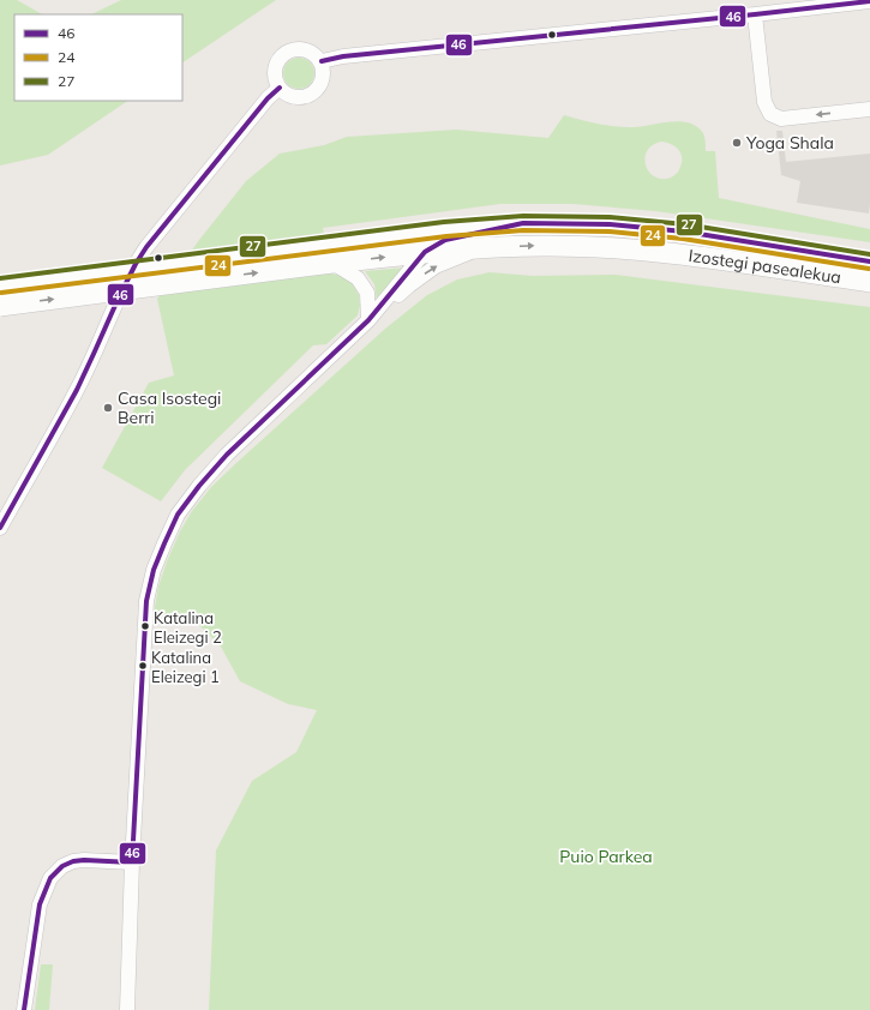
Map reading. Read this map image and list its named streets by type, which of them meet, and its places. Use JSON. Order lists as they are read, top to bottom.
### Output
{
  "streets": {
    "main road": ["Izostegi pasealekua"]
  },
  "parks": ["Puio Parkea"],
  "places": [
    "Yoga Shala",
    "Casa Isostegi Berri",
    "Katalina Eleizegi 2",
    "Katalina Eleizegi 1"
  ],
  "lines": ["transit line 46", "transit line 27", "transit line 24"],
  "legend": ["46", "24", "27"]
}
